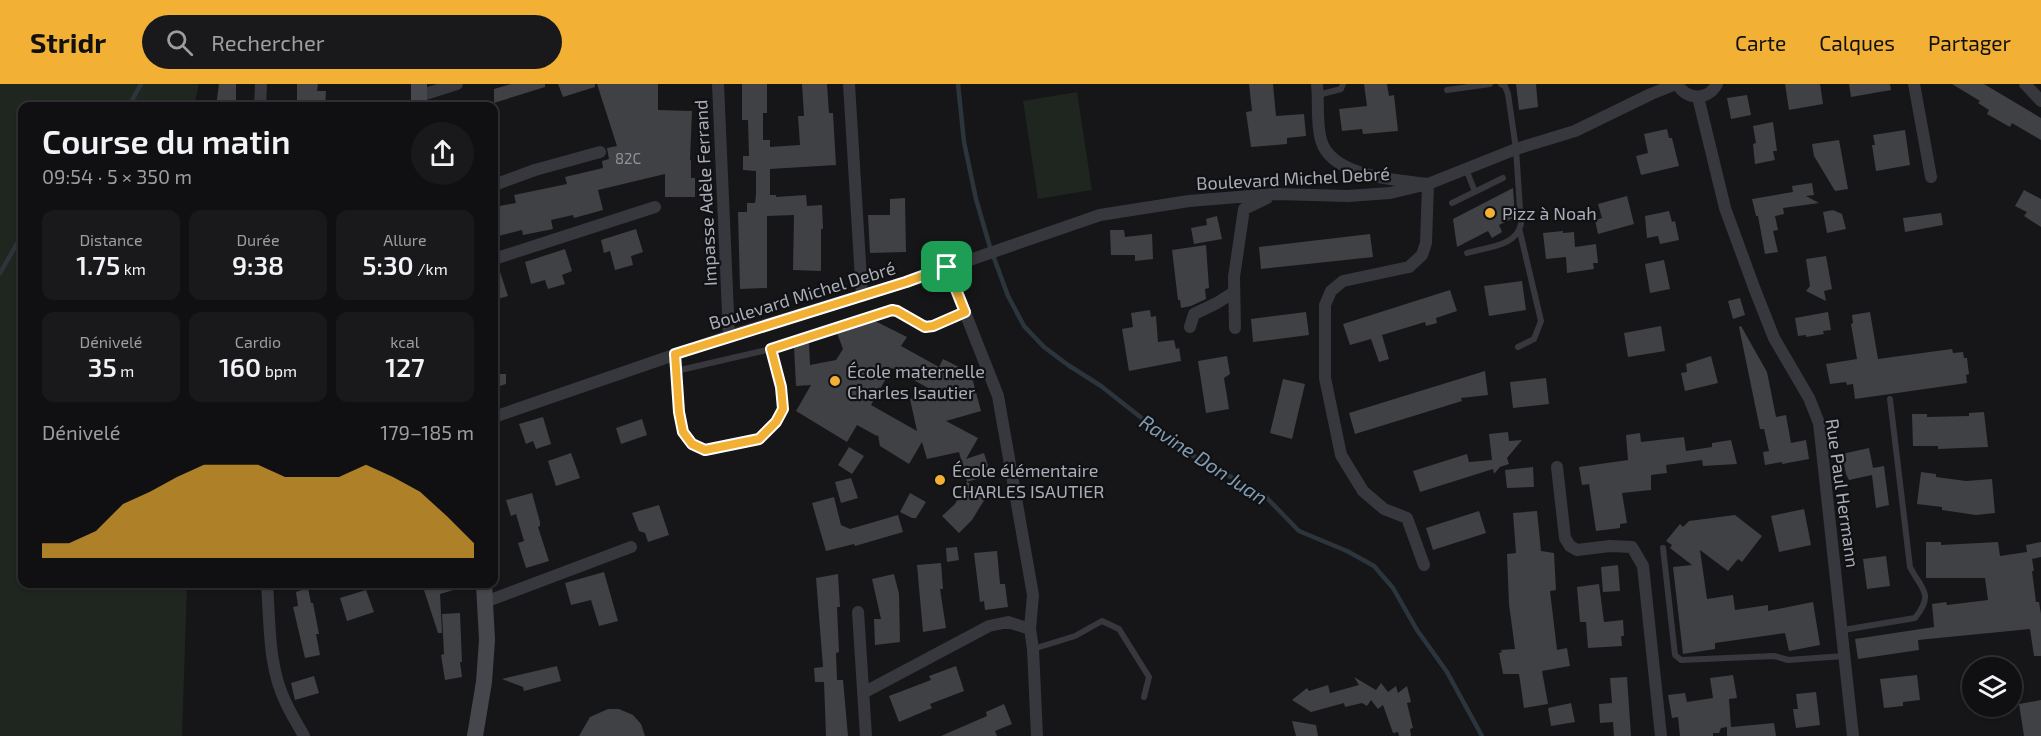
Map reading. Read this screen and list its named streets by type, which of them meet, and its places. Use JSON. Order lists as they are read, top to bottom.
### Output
{
  "streets": {
    "street": ["Boulevard Michel Debré", "Impasse Adèle Ferrand", "Rue Paul Hermann"]
  },
  "crossings": [
    ["Boulevard Michel Debré", "Impasse Adèle Ferrand"]
  ],
  "water": ["Ravine Don Juan"],
  "places": ["Pizz à Noah", "École maternelle Charles Isautier", "École élémentaire CHARLES ISAUTIER"],
  "house_numbers": ["82C"],
  "page": {
    "header": "Stridr",
    "search": "Rechercher",
    "nav": ["Carte", "Calques", "Partager"],
    "heading": ["Course du matin", "09:54 · 5 × 350 m"],
    "stats": [
      ["Distance", "1.75 km"],
      ["Durée", "9:38"],
      ["Allure", "5:30 /km"],
      ["Dénivelé", "35 m"],
      ["Cardio", "160 bpm"],
      ["kcal", "127"]
    ],
    "chart": ["Dénivelé", "179–185 m"]
  }
}
